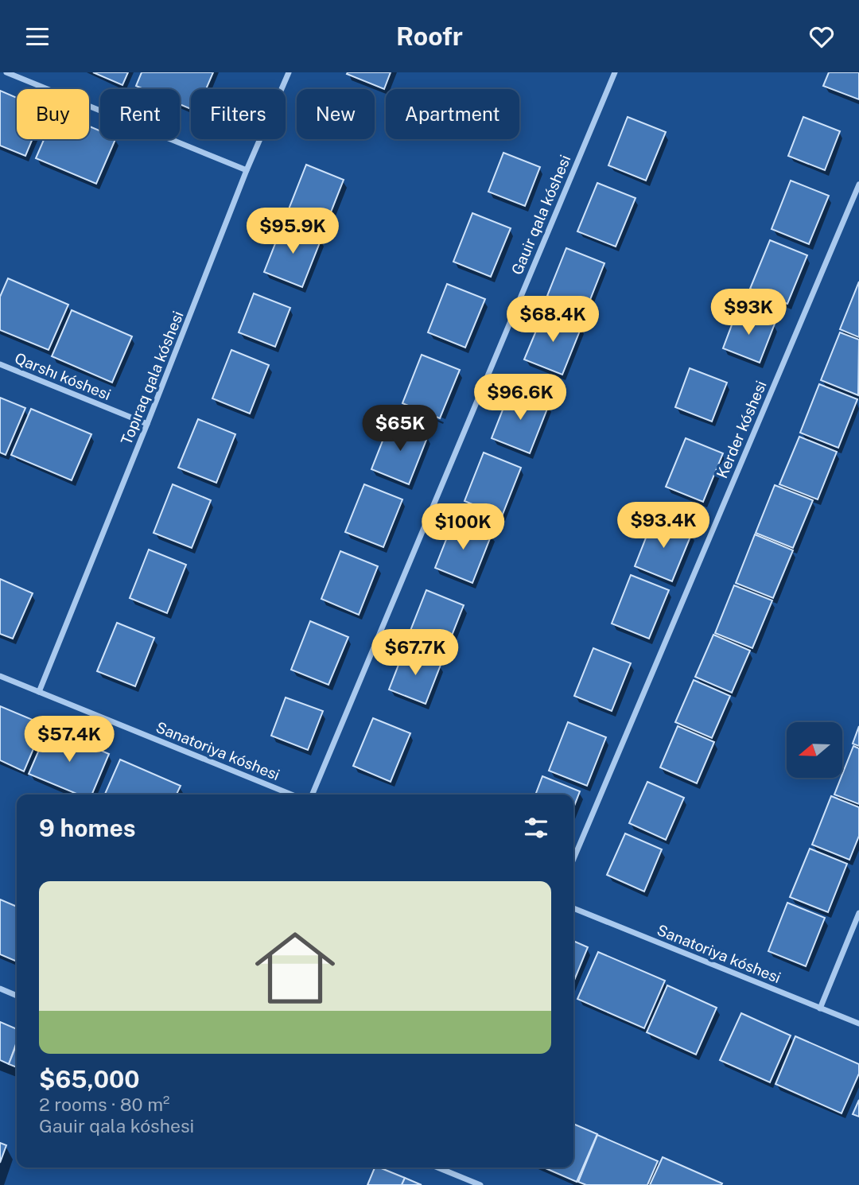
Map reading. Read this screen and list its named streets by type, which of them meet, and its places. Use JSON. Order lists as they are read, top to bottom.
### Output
{
  "streets": {
    "street": [
      "Gauir qala kóshesi",
      "Qarshı kóshesi",
      "Topıraq qala kóshesi",
      "Kerder kóshesi",
      "Sanatoriya kóshesi"
    ]
  },
  "crossings": [
    ["Qarshı kóshesi", "Topıraq qala kóshesi"],
    ["Topıraq qala kóshesi", "Sanatoriya kóshesi"]
  ],
  "north": "left",
  "page": {
    "header": "Roofr",
    "chip": [
      "Buy",
      "Rent",
      "Filters",
      "New",
      "Apartment"
    ],
    "price": [
      "$95.9K",
      "$93K",
      "$68.4K",
      "$96.6K",
      "$65K",
      "$93.4K",
      "$100K",
      "$67.7K",
      "$57.4K"
    ],
    "heading": "9 homes",
    "list": [
      {
        "name": "$65,000",
        "note": "2 rooms · 80 m² · Gauir qala kóshesi"
      }
    ]
  }
}
